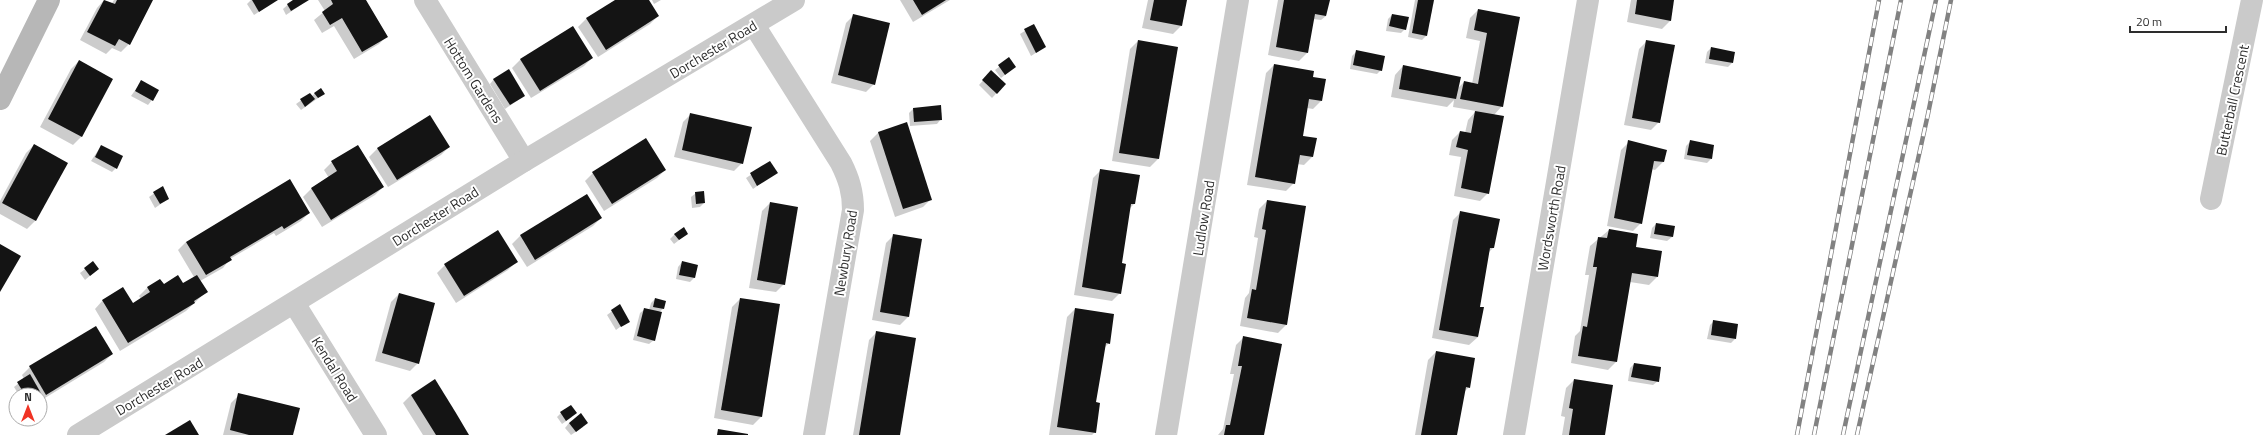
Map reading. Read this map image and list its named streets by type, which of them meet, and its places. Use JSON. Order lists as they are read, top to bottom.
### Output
{
  "streets": {
    "street": [
      "Dorchester Road",
      "Hottom Gardens",
      "Butterball Crescent",
      "Ludlow Road",
      "Wordsworth Road",
      "Newbury Road",
      "Kendal Road"
    ]
  },
  "crossings": [
    ["Dorchester Road", "Hottom Gardens"],
    ["Dorchester Road", "Newbury Road"],
    ["Dorchester Road", "Kendal Road"]
  ],
  "scale_bar": "20 m",
  "north": "top"
}
